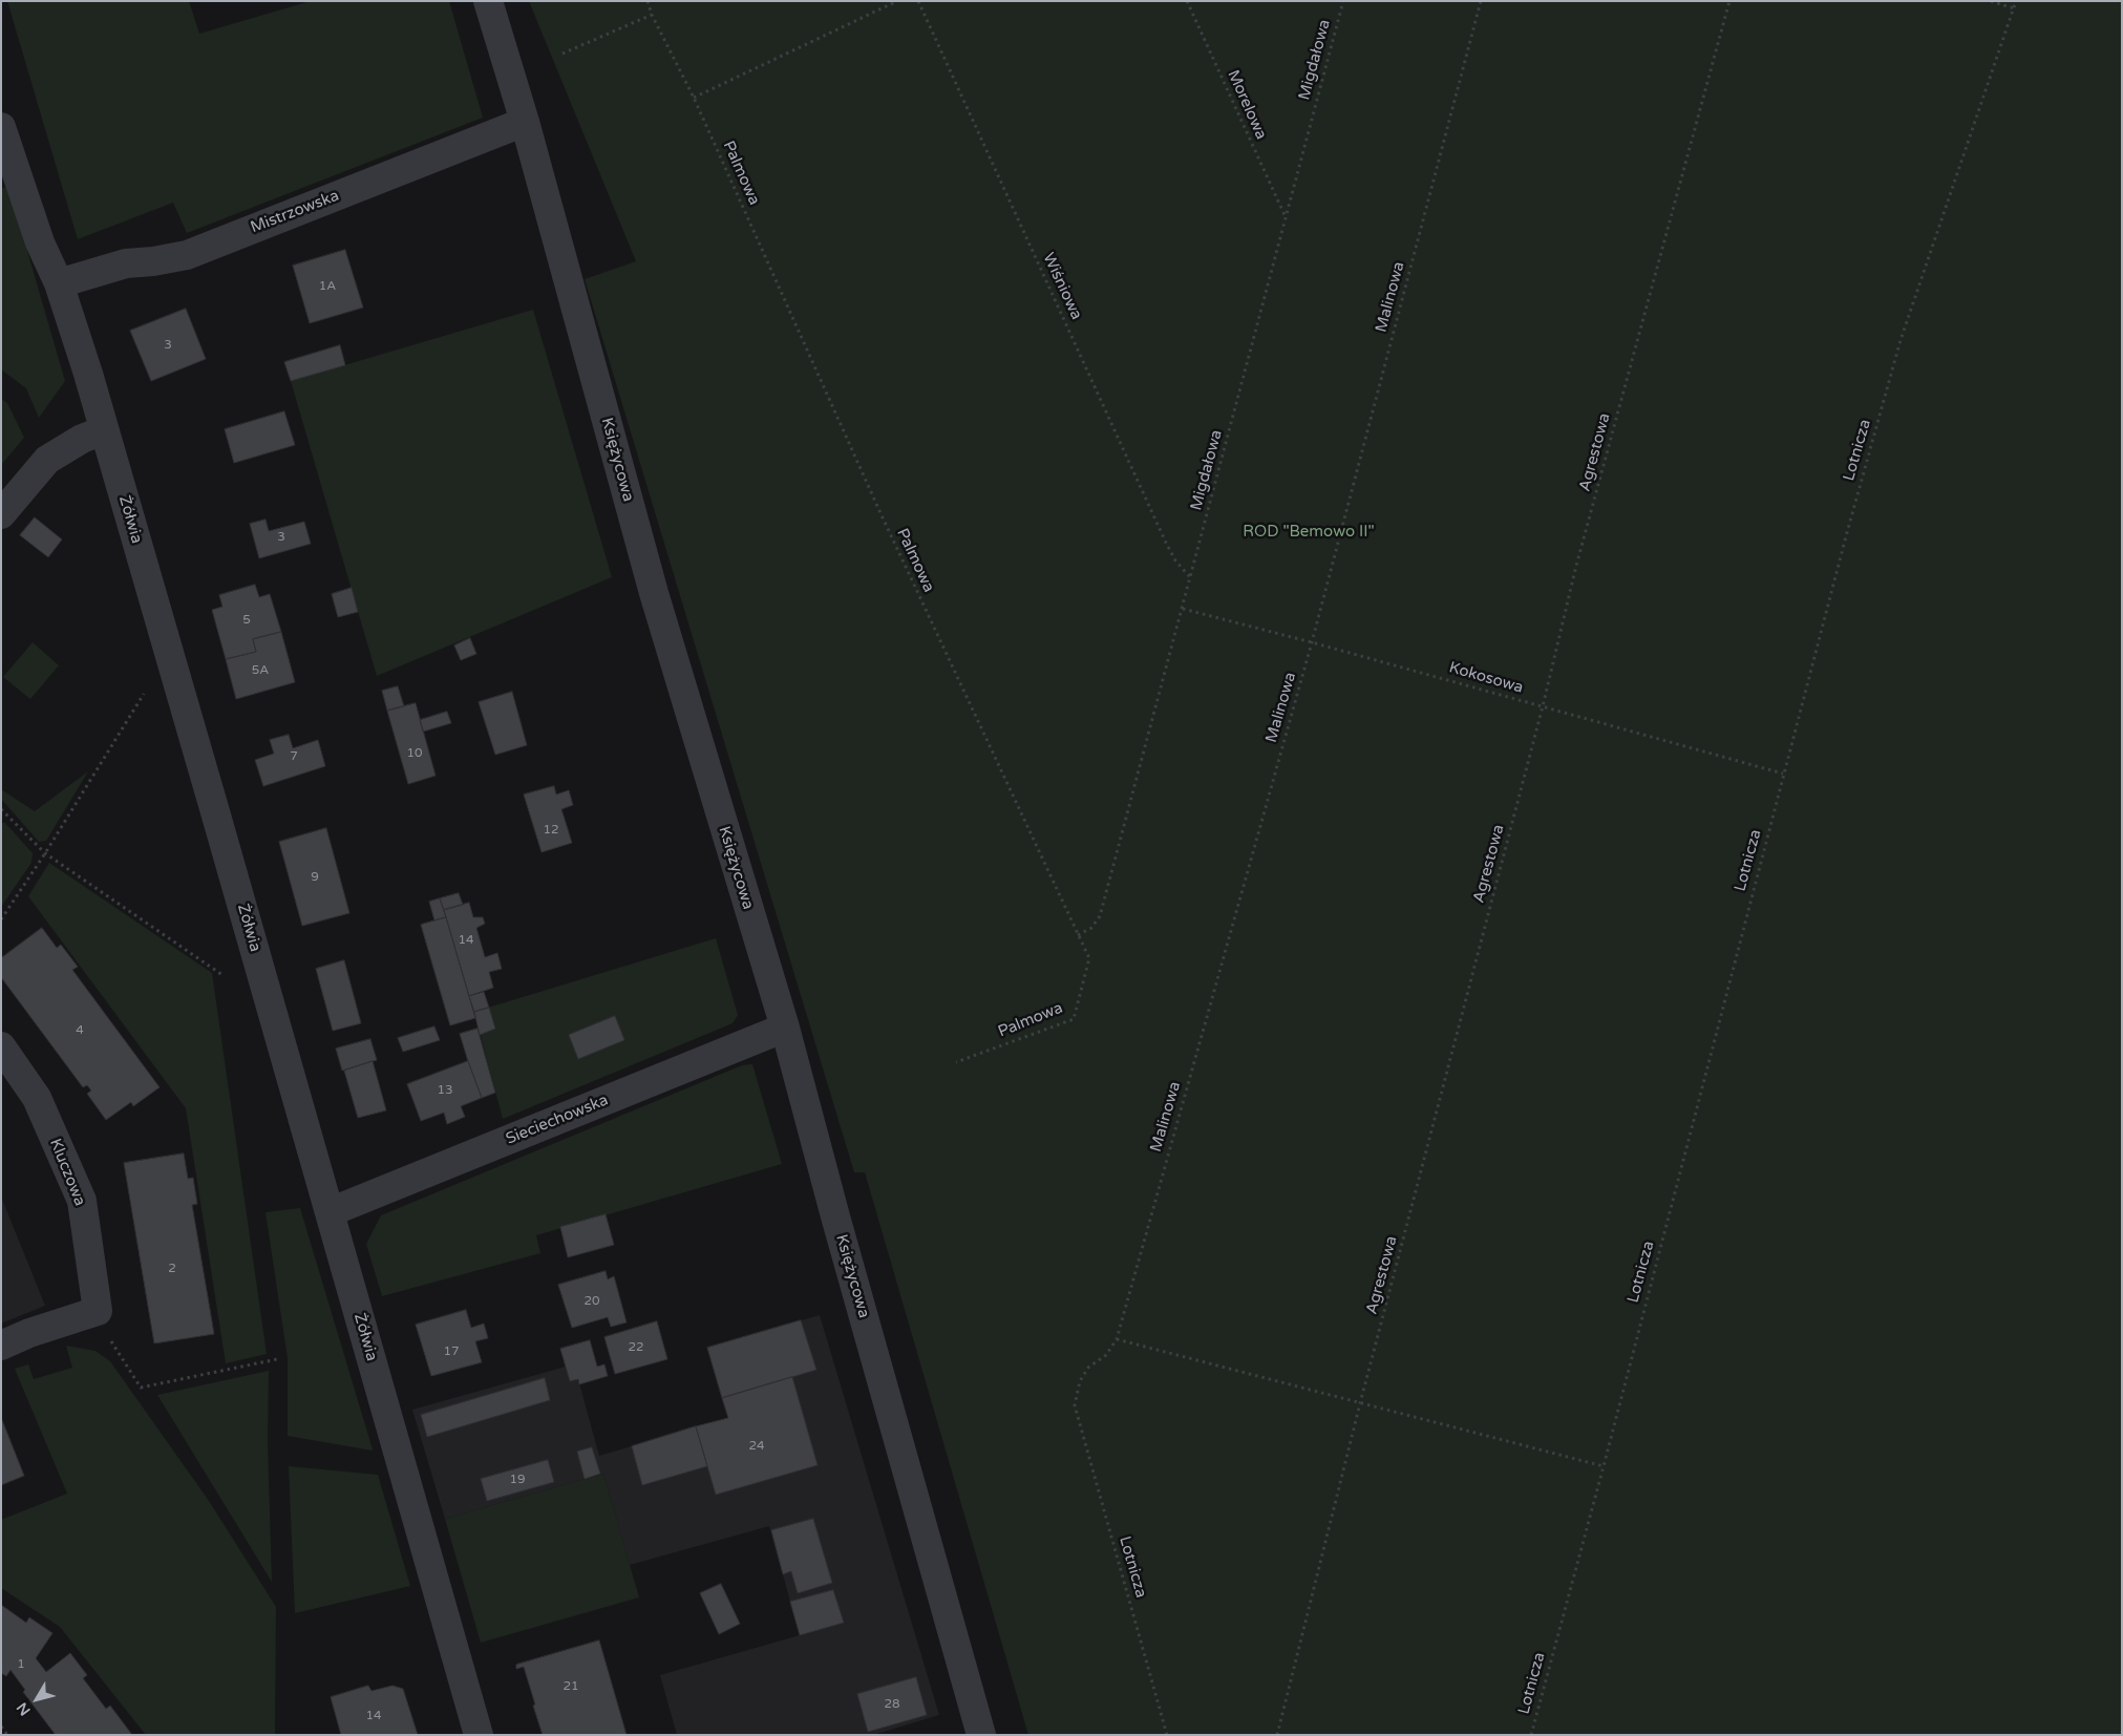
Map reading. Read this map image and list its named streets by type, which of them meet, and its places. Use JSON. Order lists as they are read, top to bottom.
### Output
{
  "streets": {
    "street": [
      "Mistrzowska",
      "Księżycowa",
      "Żółwia",
      "Sieciechowska",
      "Kluczowa"
    ],
    "path": [
      "Migdałowa",
      "Morelowa",
      "Palmowa",
      "Wiśniowa",
      "Malinowa",
      "Lotnicza",
      "Agrestowa",
      "Kokosowa"
    ]
  },
  "crossings": [
    ["Migdałowa", "Morelowa"],
    ["Migdałowa", "Palmowa"],
    ["Migdałowa", "Wiśniowa"],
    ["Migdałowa", "Kokosowa"],
    ["Mistrzowska", "Księżycowa"],
    ["Mistrzowska", "Żółwia"],
    ["Malinowa", "Lotnicza"],
    ["Malinowa", "Kokosowa"],
    ["Lotnicza", "Kokosowa"],
    ["Agrestowa", "Kokosowa"],
    ["Księżycowa", "Sieciechowska"],
    ["Żółwia", "Sieciechowska"]
  ],
  "parks": ["ROD \"Bemowo II\""],
  "house_numbers": [
    "1A",
    "3",
    "3",
    "5",
    "5A",
    "10",
    "7",
    "12",
    "9",
    "14",
    "4",
    "13",
    "2",
    "20",
    "22",
    "17",
    "24",
    "19",
    "1",
    "21",
    "28",
    "14"
  ],
  "north": "bottom left"
}
